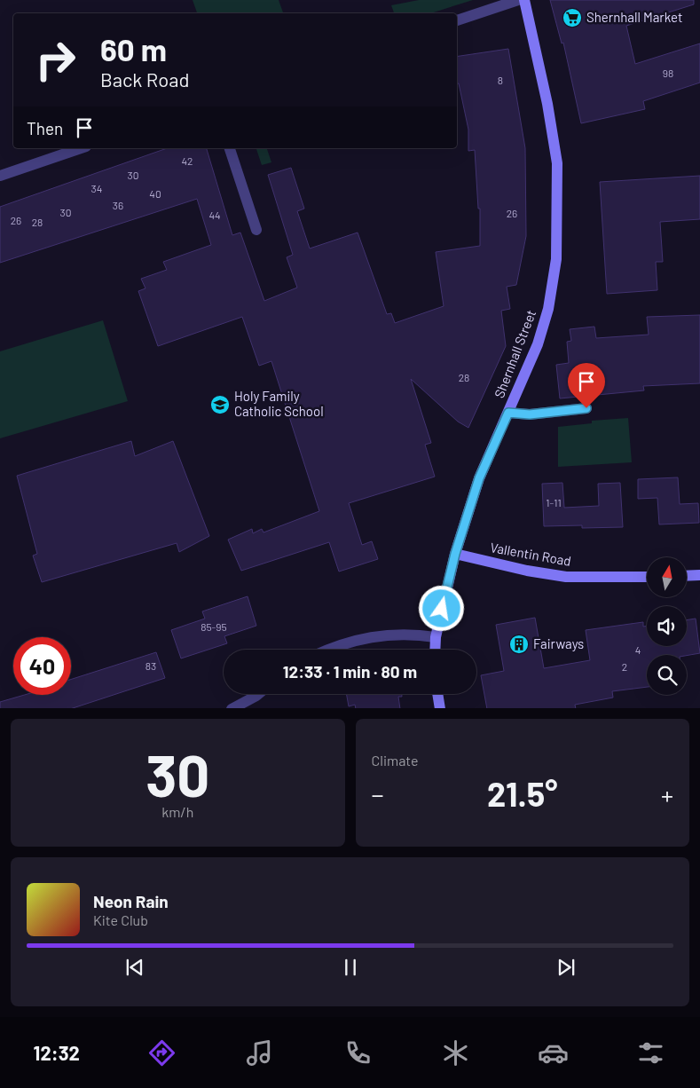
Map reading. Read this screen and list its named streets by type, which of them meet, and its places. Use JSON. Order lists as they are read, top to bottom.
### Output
{
  "streets": {
    "street": ["Shernhall Street", "Vallentin Road"]
  },
  "crossings": [
    ["Shernhall Street", "Vallentin Road"]
  ],
  "places": {
    "supermarket": ["Shernhall Market"],
    "school or university": ["Holy Family Catholic School"],
    "building": ["Fairways"]
  },
  "house_numbers": [
    "98",
    "8",
    "42",
    "30",
    "34",
    "40",
    "36",
    "30",
    "26",
    "44",
    "26",
    "28",
    "28",
    "1-11",
    "85-95",
    "4",
    "83",
    "2"
  ],
  "north": "top",
  "page": {
    "turn": ["60 m", "Back Road"],
    "then": "Then",
    "limit": "40",
    "trip": "12:33 · 1 min · 80 m",
    "tile": [
      ["30", "km/h"],
      "Climate"
    ],
    "heat": ["−", "21.5°", "+"],
    "song": ["Neon Rain", "Kite Club"],
    "tabs": "12:32"
  }
}
